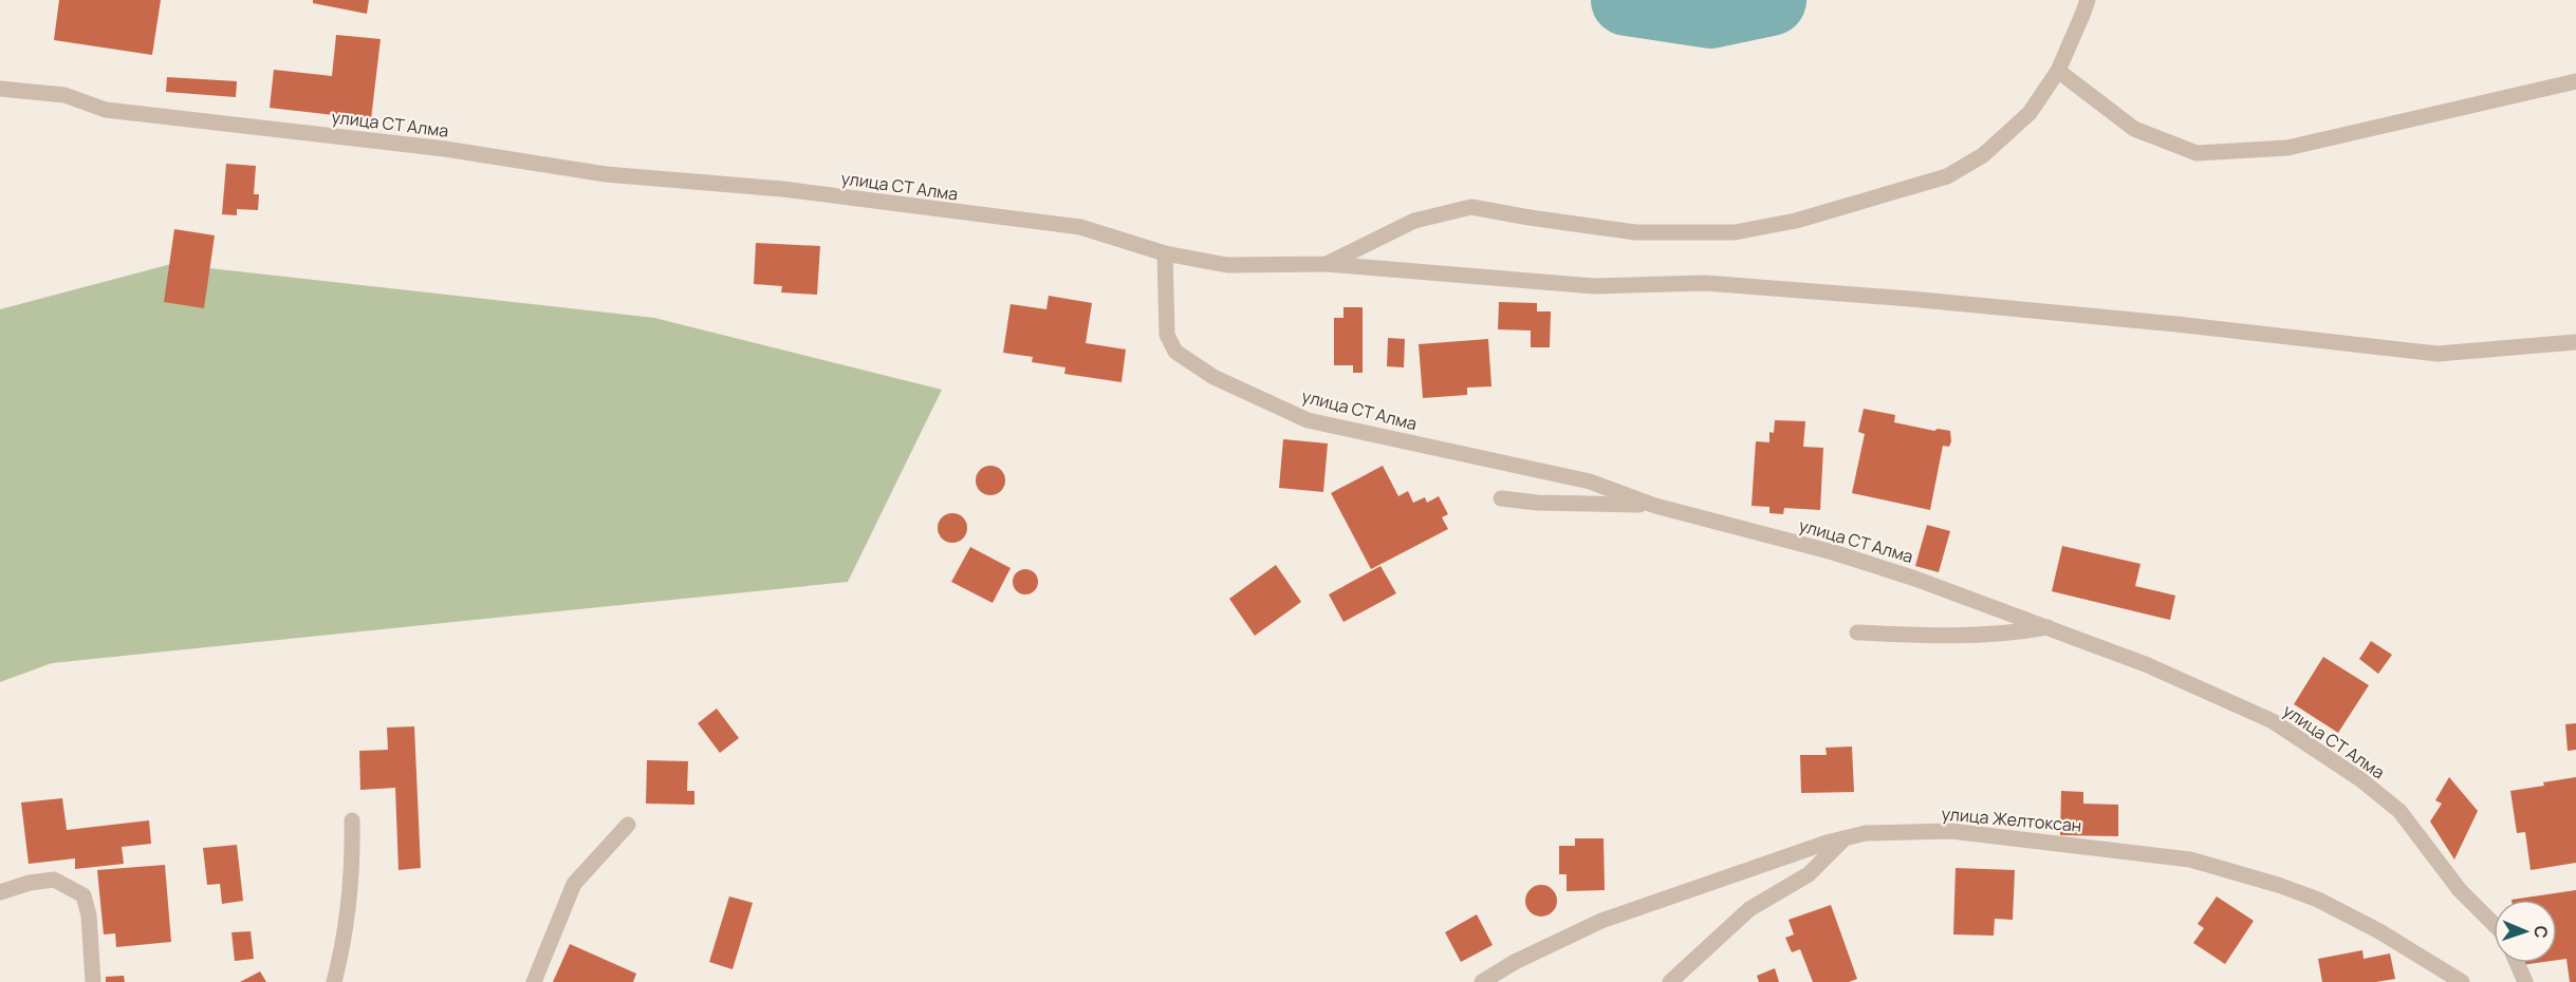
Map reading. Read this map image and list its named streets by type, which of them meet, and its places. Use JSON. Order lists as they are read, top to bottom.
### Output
{
  "streets": {
    "street": ["улица СТ Алма", "улица Желтоксан"]
  },
  "north": "right"
}
